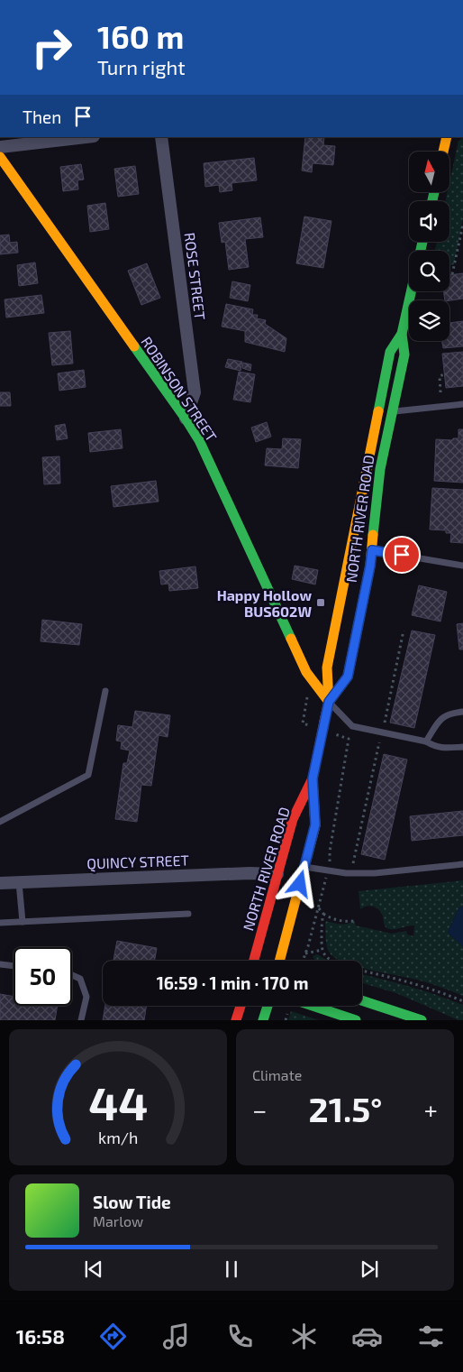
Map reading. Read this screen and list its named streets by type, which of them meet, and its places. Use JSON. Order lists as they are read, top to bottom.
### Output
{
  "streets": {
    "main road": ["ROBINSON STREET", "NORTH RIVER ROAD"],
    "street": ["ROSE STREET", "QUINCY STREET"]
  },
  "crossings": [
    ["ROSE STREET", "ROBINSON STREET"],
    ["ROBINSON STREET", "NORTH RIVER ROAD"],
    ["NORTH RIVER ROAD", "QUINCY STREET"]
  ],
  "places": {
    "transit": ["Happy Hollow BUS602W"]
  },
  "north": "top",
  "page": {
    "turn": ["160 m", "Turn right"],
    "then": "Then",
    "limit": "50",
    "trip": "16:59 · 1 min · 170 m",
    "tile": "Climate",
    "heat": ["−", "21.5°", "+"],
    "song": ["Slow Tide", "Marlow"],
    "tabs": "16:58",
    "gauge": ["44", "km/h"]
  }
}
